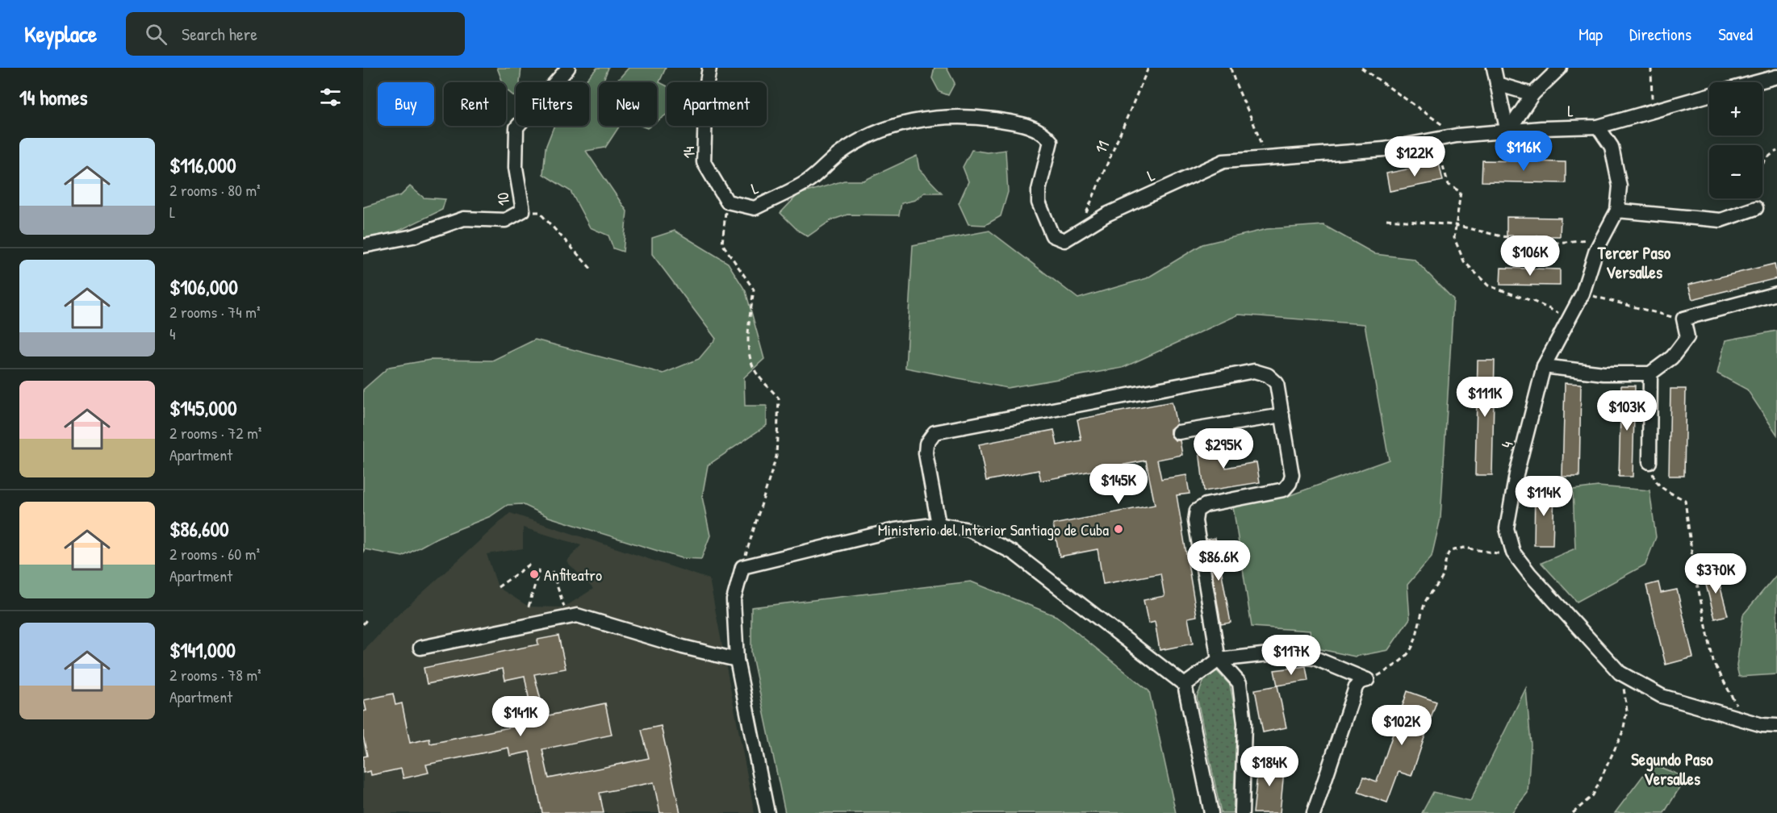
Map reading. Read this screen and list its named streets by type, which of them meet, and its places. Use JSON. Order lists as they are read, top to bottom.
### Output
{
  "streets": {
    "street": [
      "L",
      "14",
      "10",
      "4"
    ],
    "path": ["11"]
  },
  "crossings": [
    ["L", "11"],
    ["L", "14"],
    ["L", "4"]
  ],
  "districts": ["Tercer Paso Versalles", "Segundo Paso Versalles"],
  "places": ["Ministerio del Interior Santiago de Cuba", "Anfiteatro"],
  "page": {
    "header": "Keyplace",
    "search": "Search here",
    "nav": ["Map", "Directions", "Saved"],
    "heading": "14 homes",
    "map_buttons": ["+", "−"],
    "chip": [
      "Buy",
      "Rent",
      "Filters",
      "New",
      "Apartment"
    ],
    "list": [
      {
        "name": "$116,000",
        "note": "2 rooms · 80 m² · L"
      },
      {
        "name": "$106,000",
        "note": "2 rooms · 74 m² · 4"
      },
      {
        "name": "$145,000",
        "note": "2 rooms · 72 m² · Apartment"
      },
      {
        "name": "$86,600",
        "note": "2 rooms · 60 m² · Apartment"
      },
      {
        "name": "$141,000",
        "note": "2 rooms · 78 m² · Apartment"
      }
    ],
    "price": [
      "$116K",
      "$122K",
      "$106K",
      "$111K",
      "$103K",
      "$295K",
      "$145K",
      "$114K",
      "$86.6K",
      "$370K",
      "$117K",
      "$141K",
      "$102K",
      "$184K"
    ]
  }
}
